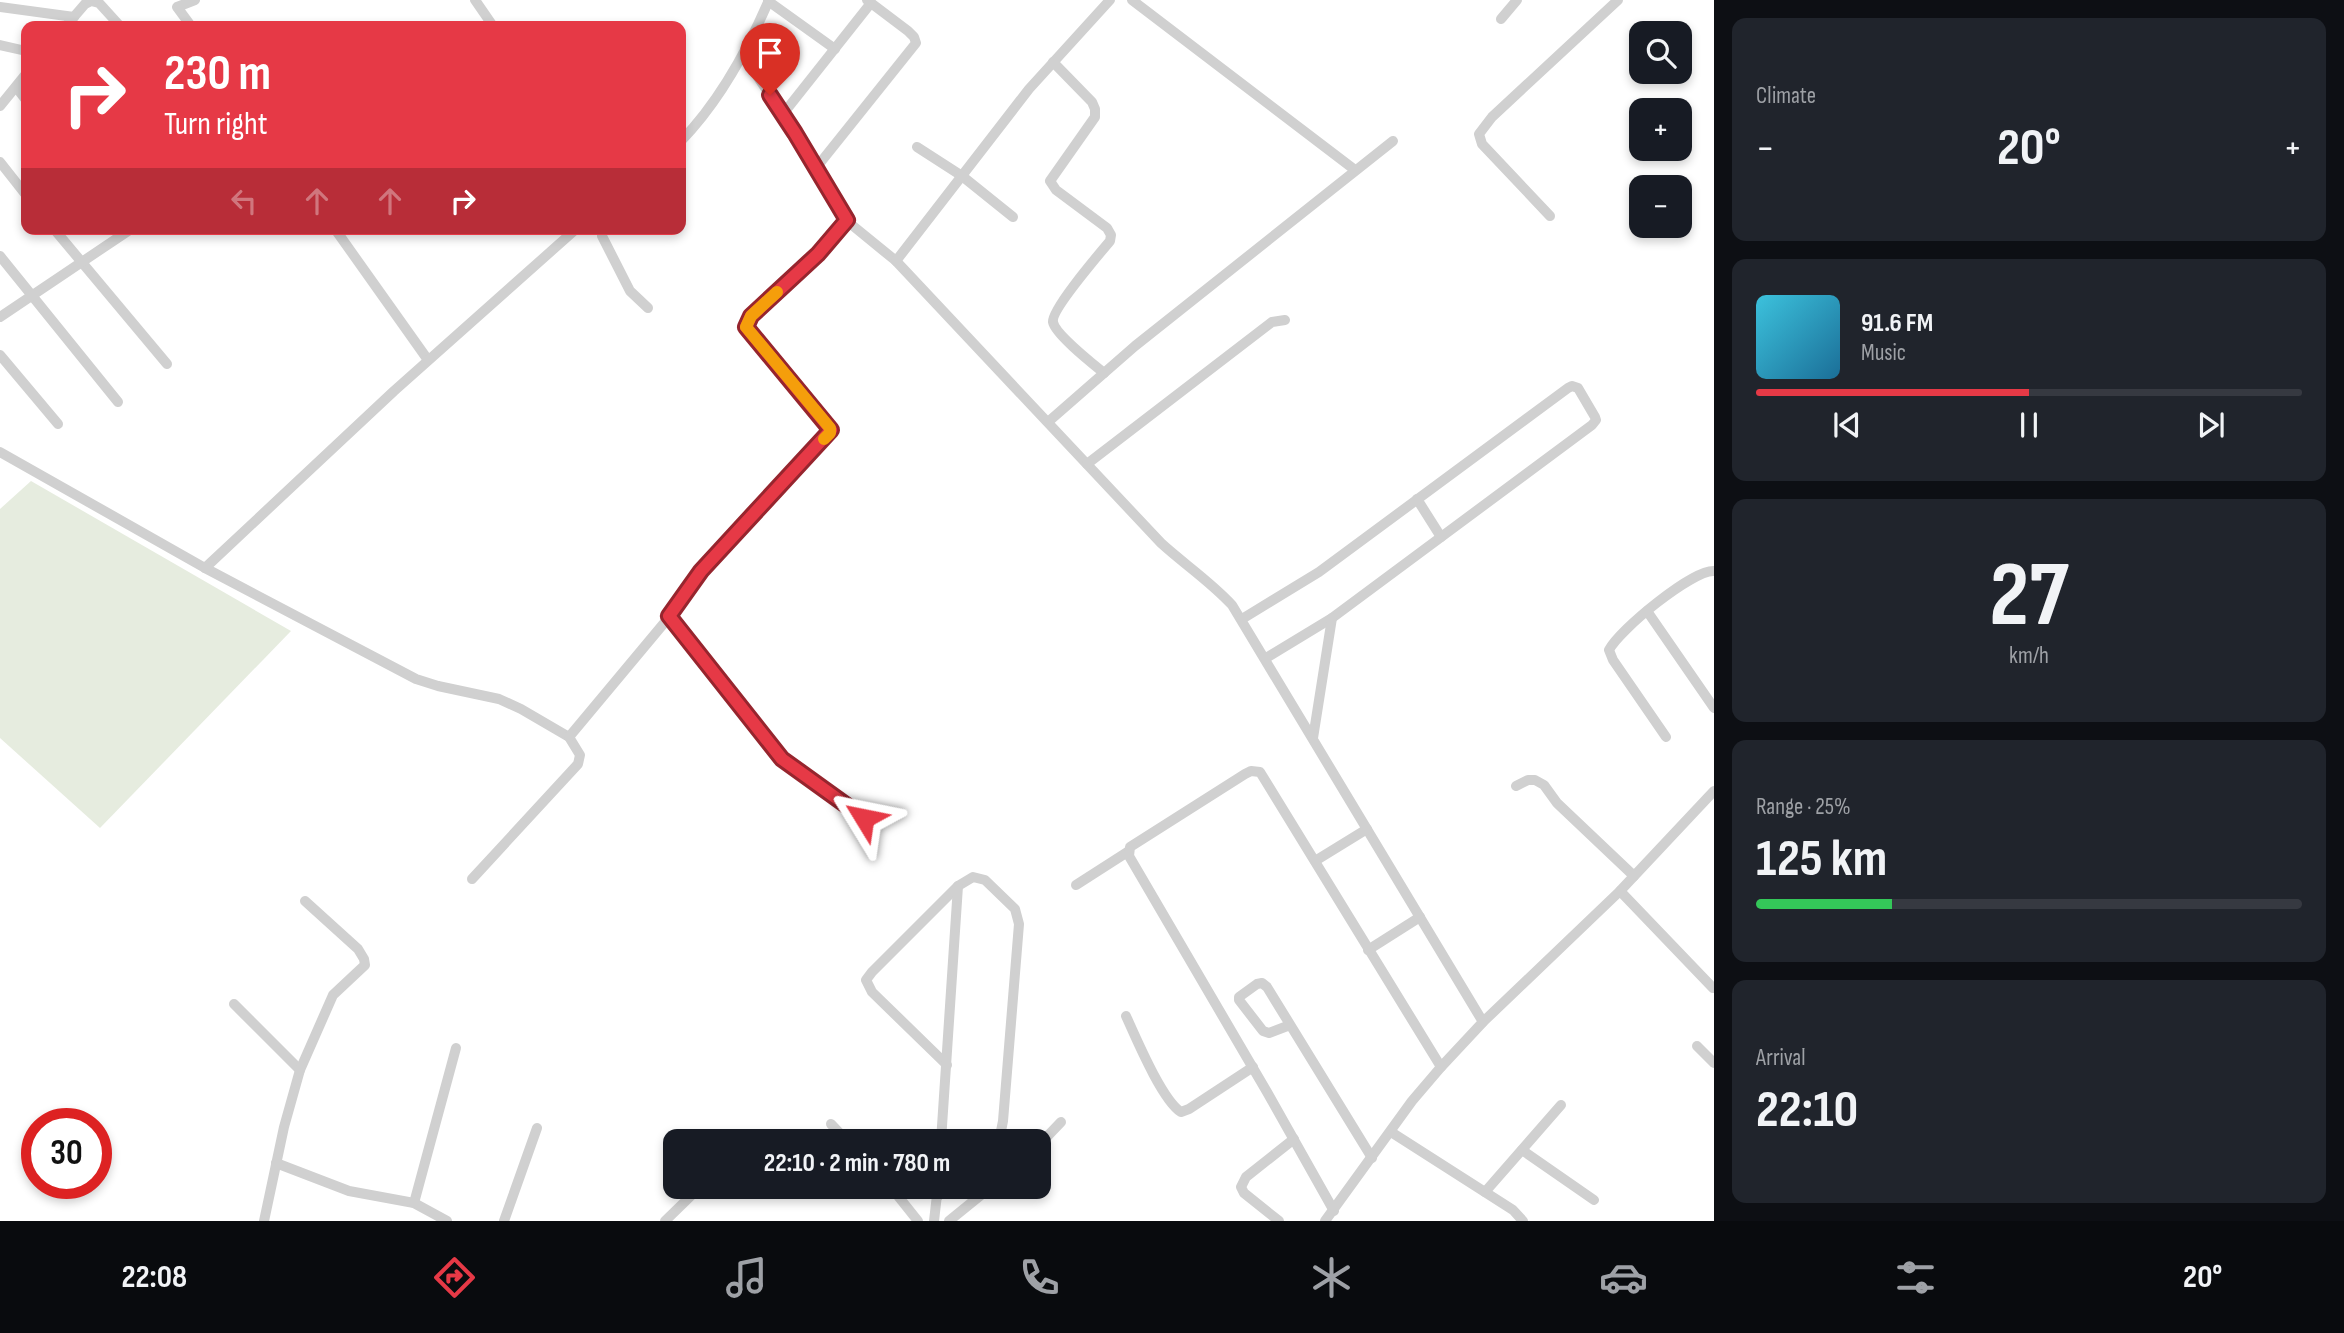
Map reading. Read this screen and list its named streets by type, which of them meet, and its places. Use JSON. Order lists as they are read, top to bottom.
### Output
{
  "page": {
    "tile": [
      "Climate",
      ["27", "km/h"],
      ["Range · 25%", "125 km"],
      ["Arrival", "22:10"]
    ],
    "map_buttons": ["+", "−"],
    "turn": ["230 m", "Turn right"],
    "heat": ["−", "20°", "+"],
    "song": ["91.6 FM", "Music"],
    "limit": "30",
    "trip": "22:10 · 2 min · 780 m",
    "tabs": ["22:08", "20°"]
  }
}
